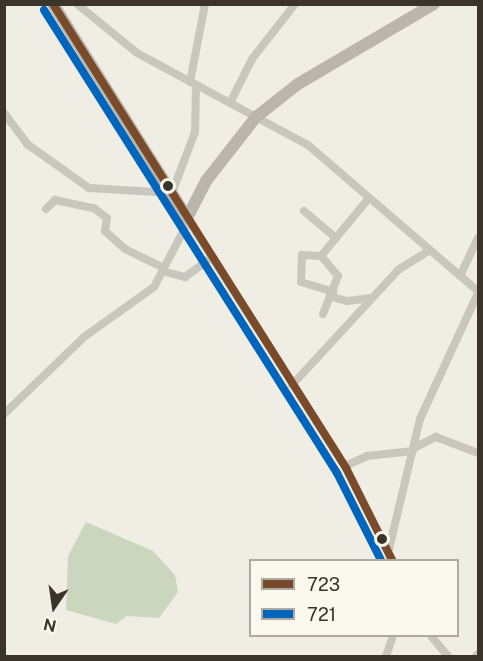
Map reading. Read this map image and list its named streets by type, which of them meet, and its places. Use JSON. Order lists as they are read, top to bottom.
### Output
{
  "lines": ["transit line 723", "transit line 721"],
  "legend": ["723", "721"],
  "north": "bottom"
}
